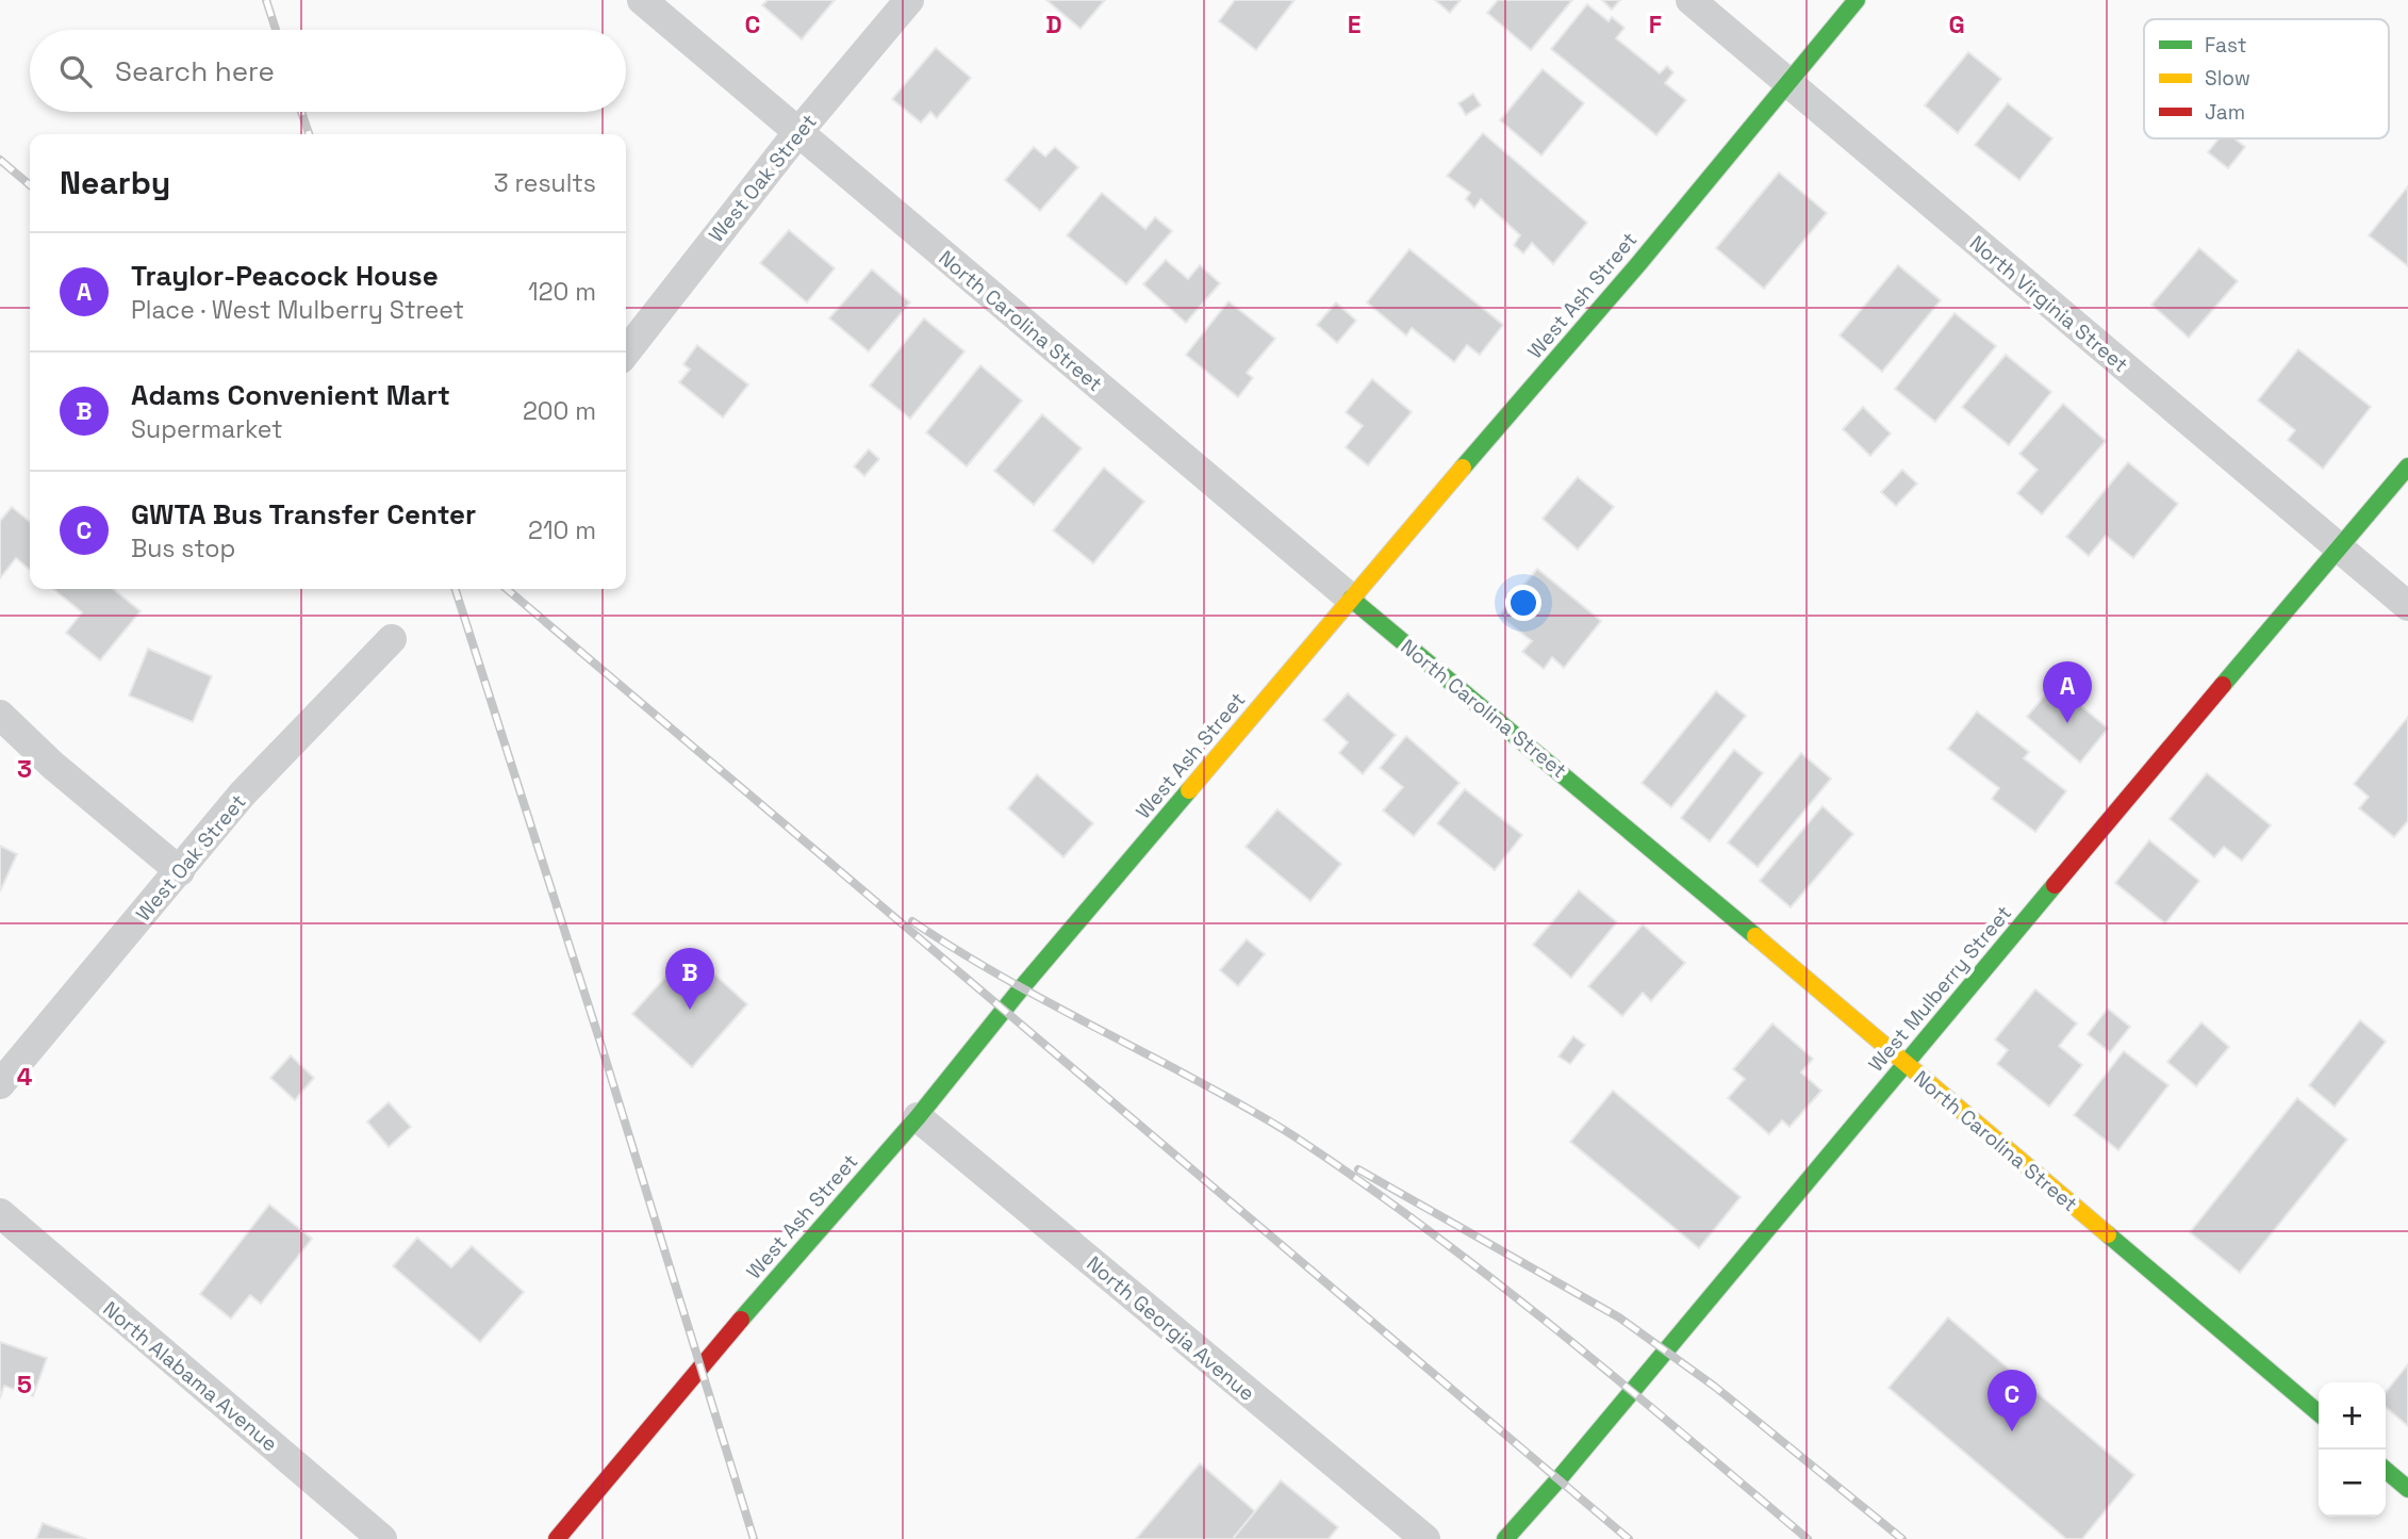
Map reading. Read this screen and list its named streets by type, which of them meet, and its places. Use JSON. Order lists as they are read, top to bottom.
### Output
{
  "streets": {
    "street": [
      "West Oak Street",
      "West Ash Street",
      "North Virginia Street",
      "North Carolina Street",
      "West Mulberry Street",
      "North Georgia Avenue",
      "North Alabama Avenue"
    ]
  },
  "crossings": [
    ["West Oak Street", "North Carolina Street"],
    ["West Ash Street", "North Virginia Street"],
    ["West Ash Street", "North Carolina Street"],
    ["West Ash Street", "North Georgia Avenue"],
    ["North Virginia Street", "West Mulberry Street"],
    ["North Carolina Street", "West Mulberry Street"]
  ],
  "legend": ["Fast", "Slow", "Jam"],
  "page": {
    "search": "Search here",
    "heading": ["Nearby", "3 results"],
    "list": [
      {
        "mark": "A",
        "name": "Traylor-Peacock House",
        "note": "Place · West Mulberry Street",
        "value": "120 m"
      },
      {
        "mark": "B",
        "name": "Adams Convenient Mart",
        "note": "Supermarket",
        "value": "200 m"
      },
      {
        "mark": "C",
        "name": "GWTA Bus Transfer Center",
        "note": "Bus stop",
        "value": "210 m"
      }
    ],
    "pins": ["A", "B", "C"],
    "map_buttons": ["+", "−"]
  },
  "grid": {
    "columns": [
      "C",
      "D",
      "E",
      "F",
      "G"
    ],
    "rows": ["3", "4", "5"]
  }
}
